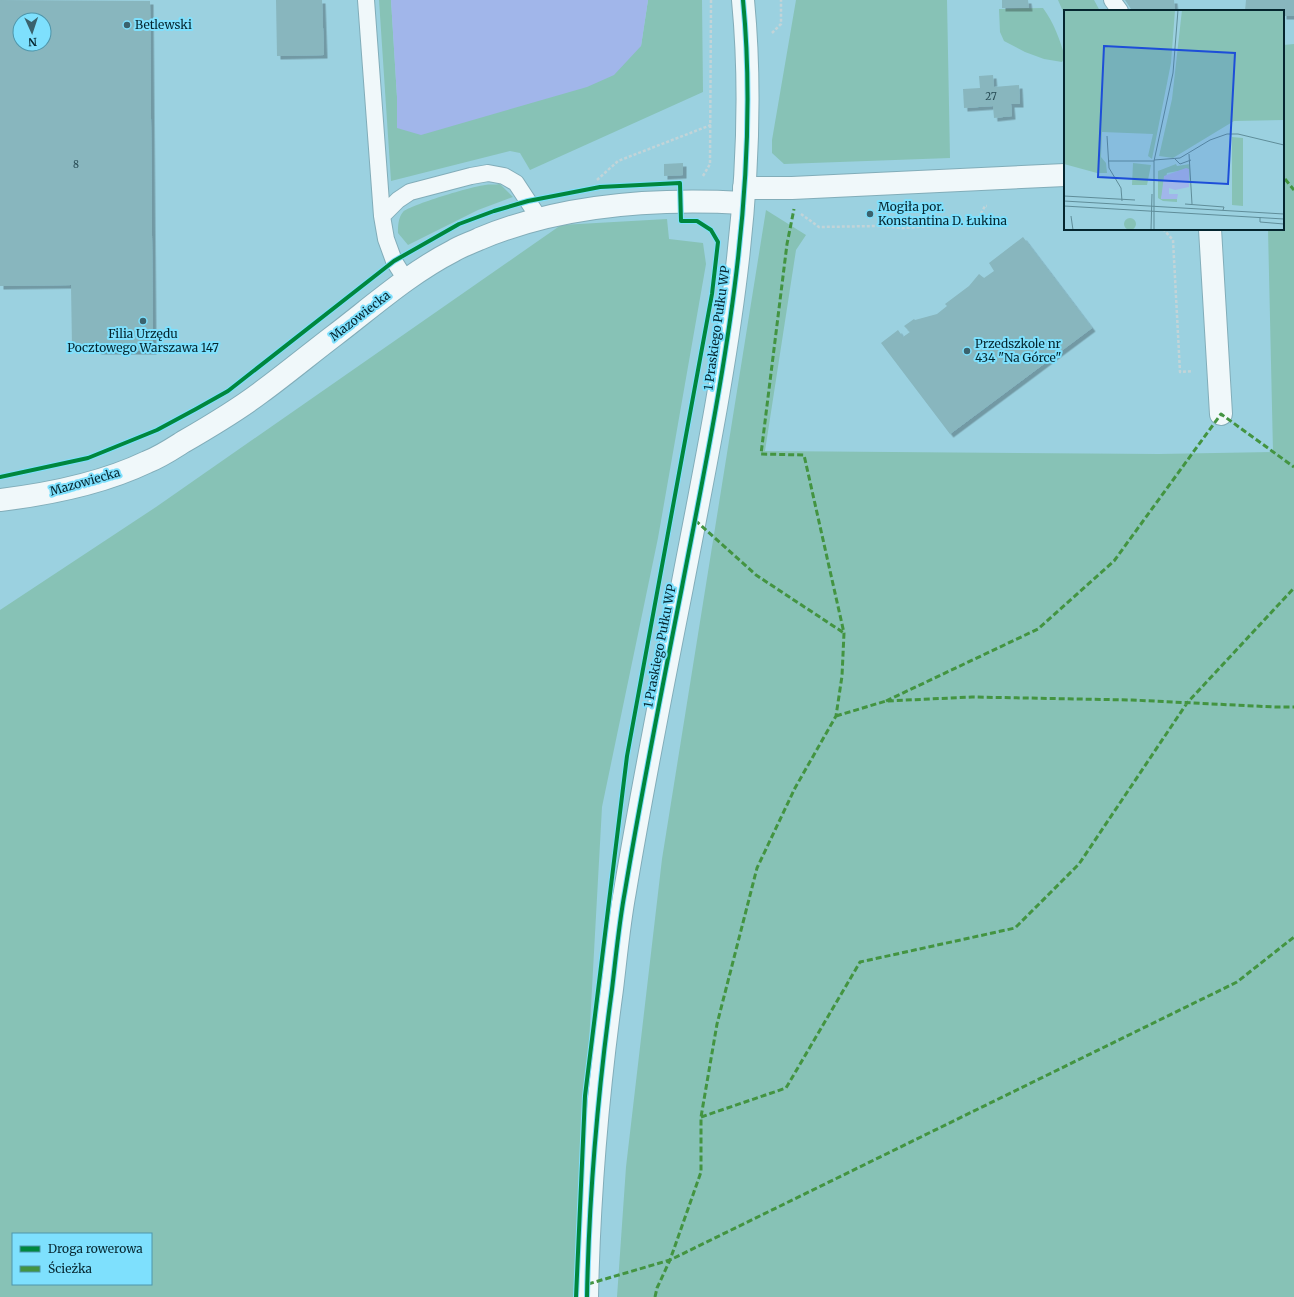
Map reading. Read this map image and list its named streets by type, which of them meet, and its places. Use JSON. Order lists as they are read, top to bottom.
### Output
{
  "streets": {
    "street": ["Mazowiecka", "1 Praskiego Pułku WP"]
  },
  "crossings": [
    ["Mazowiecka", "1 Praskiego Pułku WP"]
  ],
  "places": [
    "Betlewski",
    "Mogiła por. Konstantina D. Łukina",
    "Filia Urzędu Pocztowego Warszawa 147",
    "Przedszkole nr 434 \"Na Górce\""
  ],
  "house_numbers": ["27", "8"],
  "legend": ["Droga rowerowa", "Ścieżka"],
  "north": "bottom"
}
